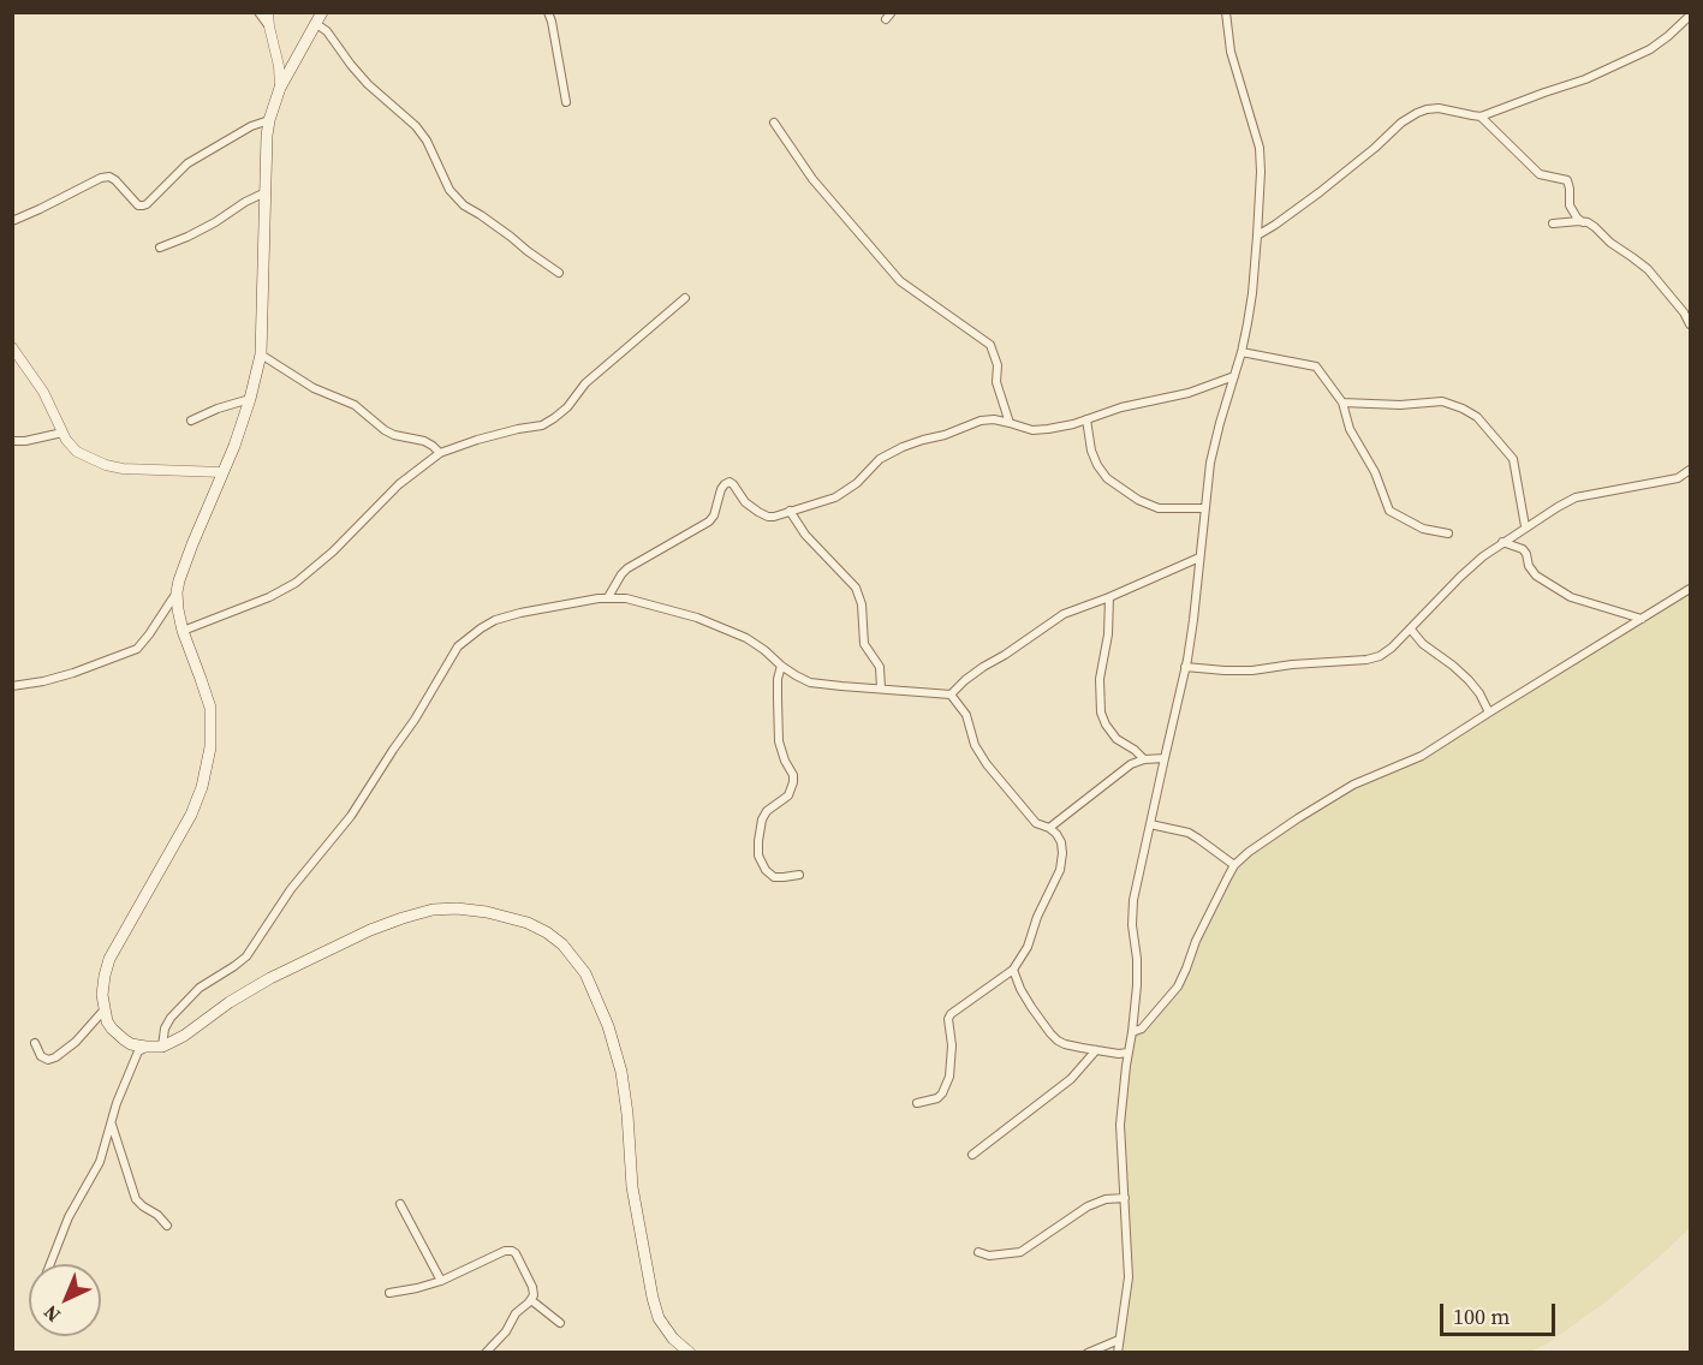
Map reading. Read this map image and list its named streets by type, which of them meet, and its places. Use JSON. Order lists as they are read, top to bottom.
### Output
{
  "scale_bar": "100 m",
  "north": "bottom left"
}
